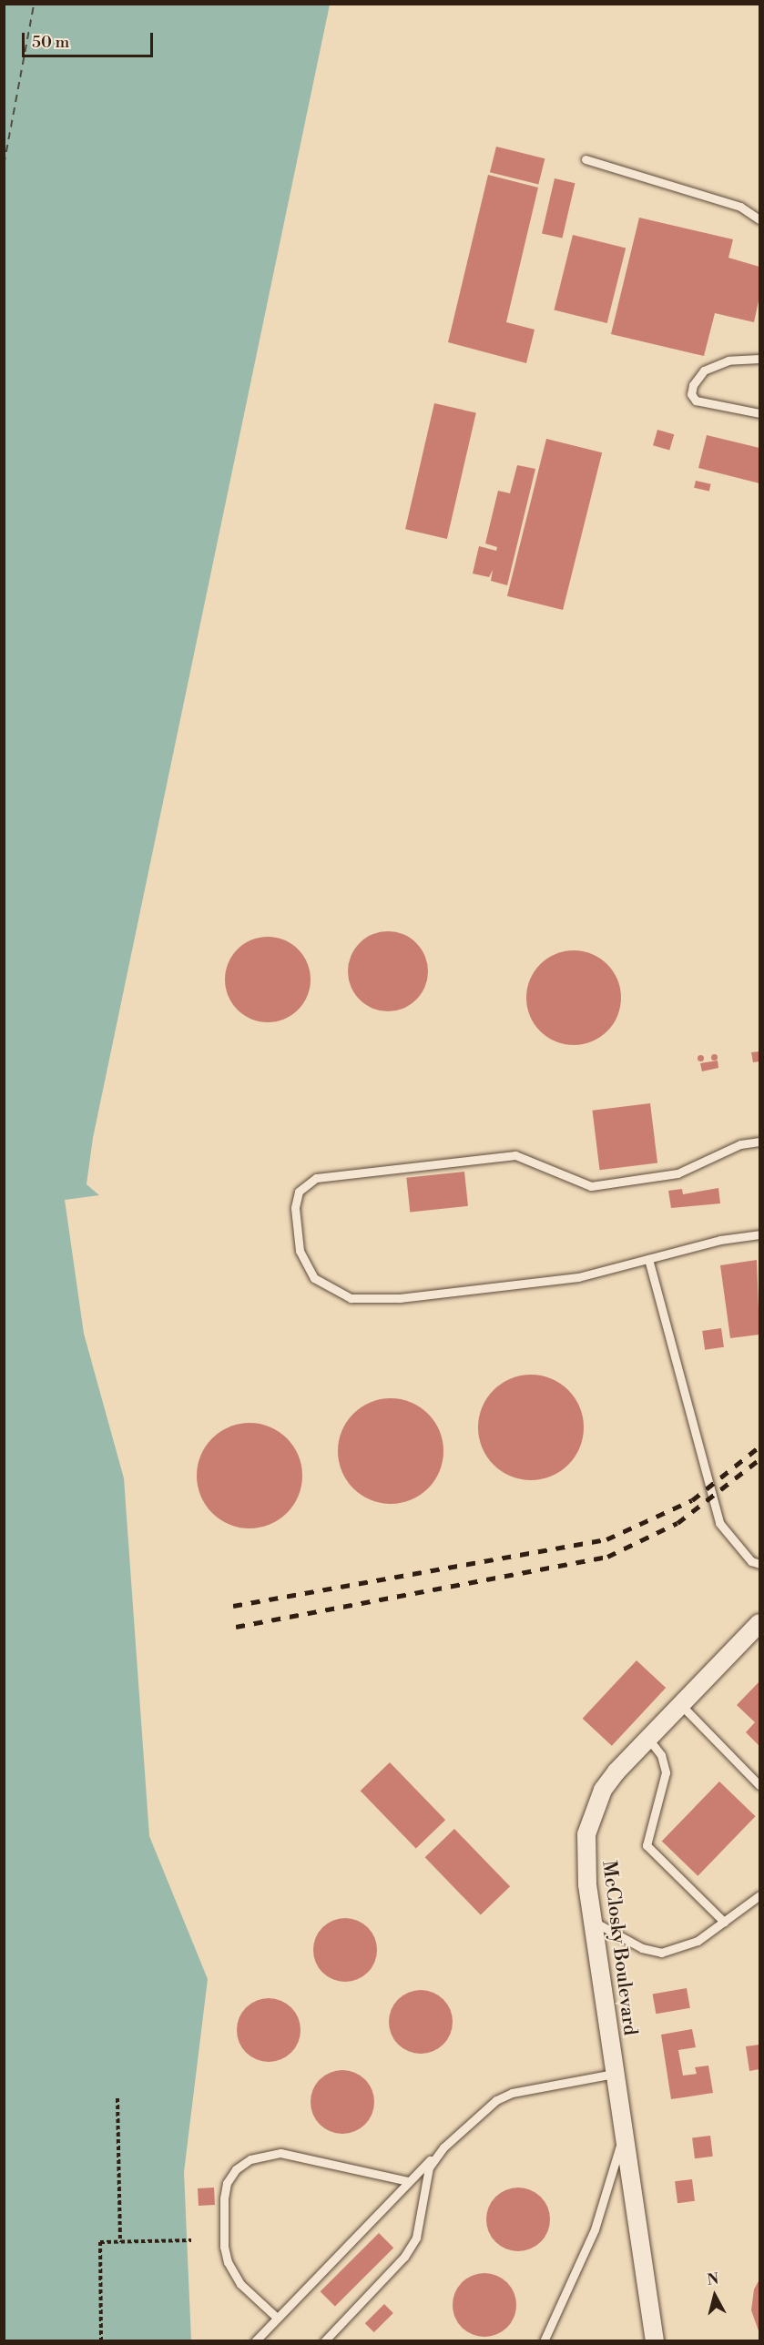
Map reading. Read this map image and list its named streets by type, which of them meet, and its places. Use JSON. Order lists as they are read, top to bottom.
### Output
{
  "streets": {
    "street": ["McClosky Boulevard"]
  },
  "scale_bar": "50 m",
  "north": "top"
}
